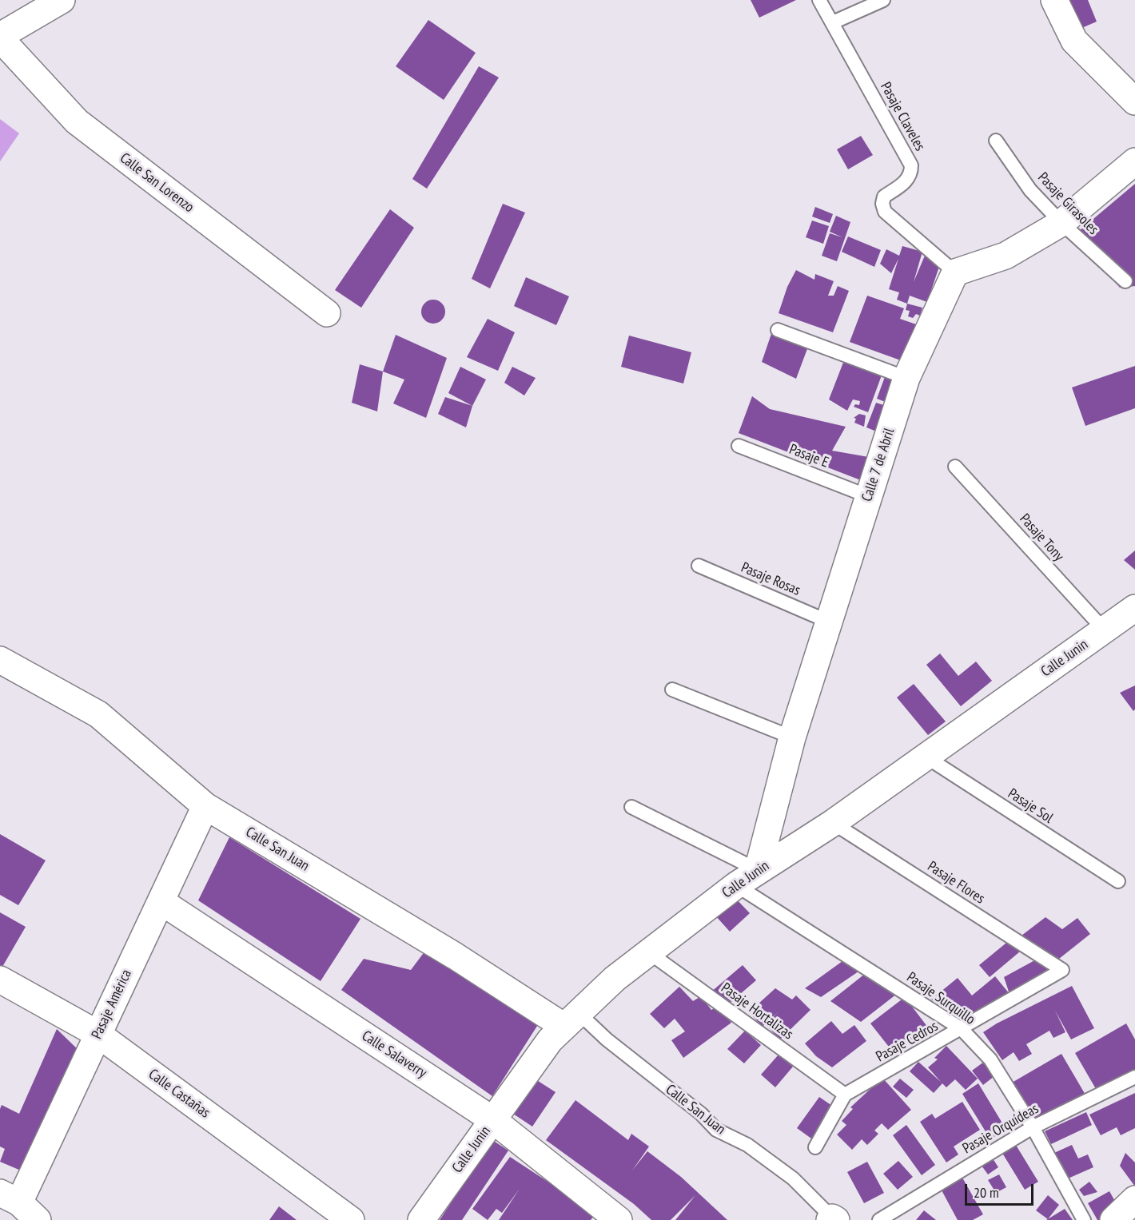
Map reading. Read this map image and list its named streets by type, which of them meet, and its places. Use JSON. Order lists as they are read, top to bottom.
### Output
{
  "streets": {
    "street": [
      "Calle San Lorenzo",
      "Calle 7 de Abril",
      "Calle Junin",
      "Calle San Juan",
      "Pasaje América",
      "Calle Salaverry",
      "Calle Castañas"
    ],
    "lane": [
      "Pasaje Claveles",
      "Pasaje Girasoles",
      "Pasaje E",
      "Pasaje Tony",
      "Pasaje Rosas",
      "Pasaje Sol",
      "Pasaje Flores",
      "Pasaje Surquillo",
      "Pasaje Hortalizas",
      "Pasaje Cedros",
      "Pasaje Orquídeas"
    ]
  },
  "crossings": [
    ["Pasaje Claveles", "Calle 7 de Abril"],
    ["Pasaje E", "Calle 7 de Abril"],
    ["Calle 7 de Abril", "Pasaje Rosas"],
    ["Calle 7 de Abril", "Calle Junin"],
    ["Pasaje Tony", "Calle Junin"],
    ["Calle Junin", "Pasaje Sol"],
    ["Calle Junin", "Calle San Juan"],
    ["Calle Junin", "Pasaje Flores"],
    ["Calle Junin", "Pasaje Surquillo"],
    ["Calle Junin", "Pasaje Hortalizas"],
    ["Calle Junin", "Calle Salaverry"],
    ["Calle San Juan", "Pasaje América"],
    ["Pasaje Flores", "Pasaje Cedros"],
    ["Pasaje Surquillo", "Pasaje Cedros"],
    ["Pasaje Surquillo", "Pasaje Orquídeas"],
    ["Pasaje América", "Calle Salaverry"],
    ["Pasaje América", "Calle Castañas"],
    ["Pasaje Hortalizas", "Pasaje Cedros"]
  ],
  "scale_bar": "20 m"
}
